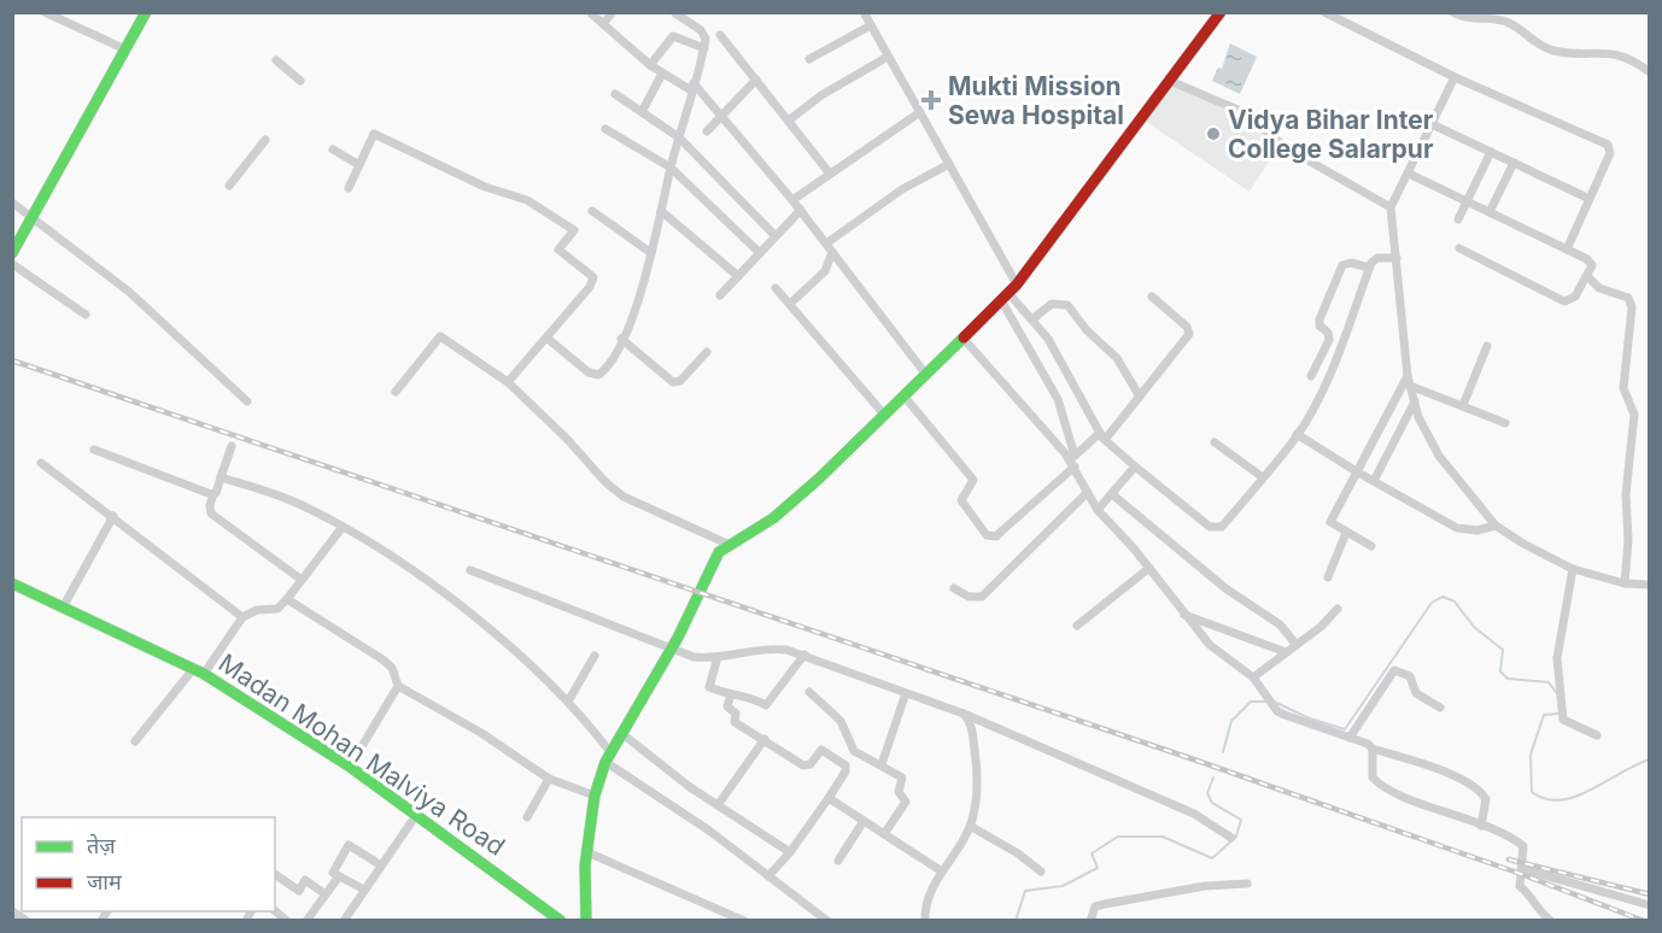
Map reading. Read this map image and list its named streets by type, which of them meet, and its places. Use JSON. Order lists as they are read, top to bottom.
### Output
{
  "streets": {
    "main road": ["Madan Mohan Malviya Road"]
  },
  "places": {
    "health": ["Mukti Mission Sewa Hospital"],
    "other": ["Vidya Bihar Inter College Salarpur"]
  },
  "legend": ["तेज़", "जाम"]
}
